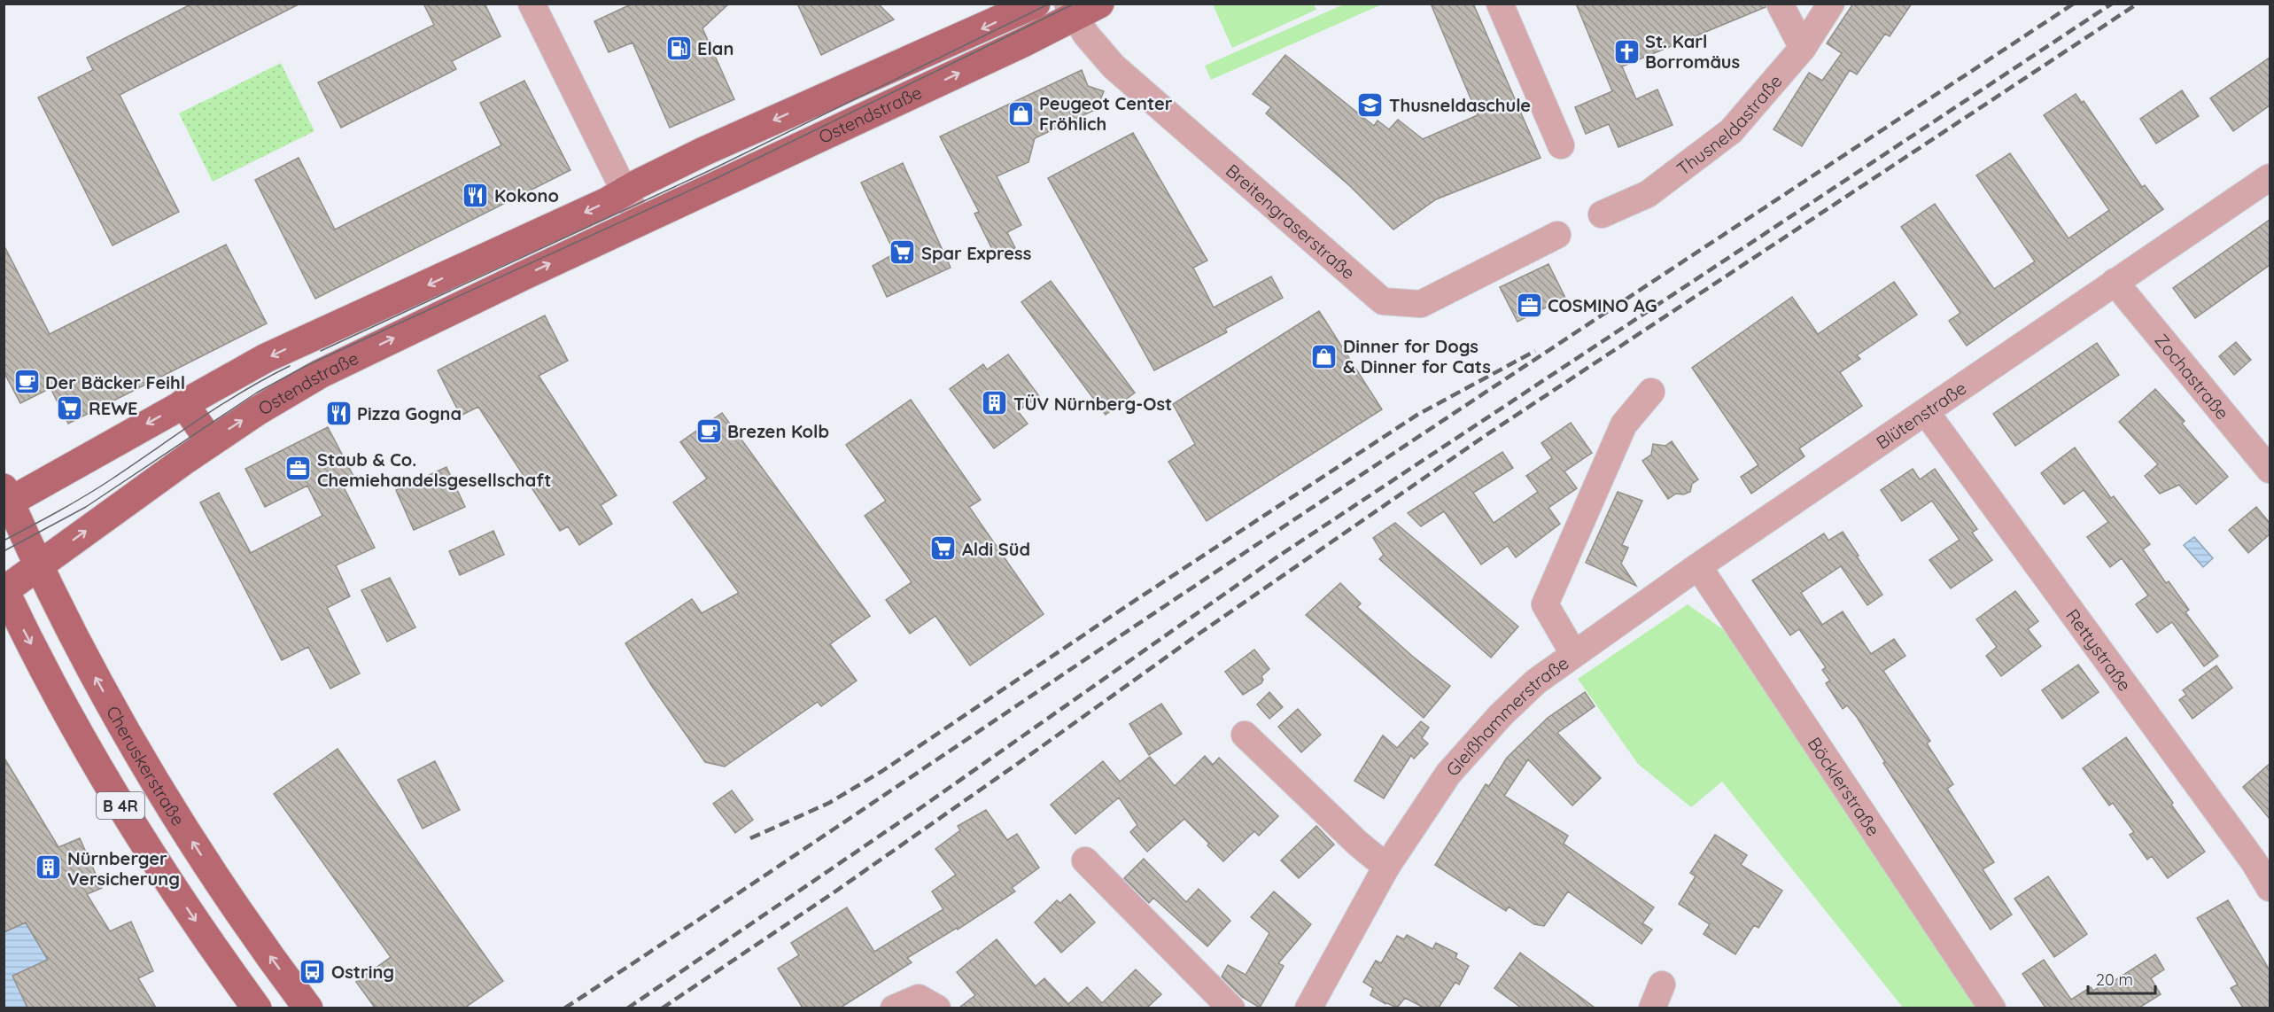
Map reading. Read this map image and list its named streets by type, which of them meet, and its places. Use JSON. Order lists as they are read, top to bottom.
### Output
{
  "streets": {
    "main road": ["Ostendstraße", "Cheruskerstraße", "B 4R"],
    "street": [
      "Thusneldastraße",
      "Breitengraserstraße",
      "Zochastraße",
      "Blütenstraße",
      "Rettystraße",
      "Gleißhammerstraße",
      "Böcklerstraße"
    ]
  },
  "crossings": [
    ["Ostendstraße", "Breitengraserstraße"],
    ["Ostendstraße", "Cheruskerstraße"],
    ["Ostendstraße", "B 4R"],
    ["Zochastraße", "Blütenstraße"],
    ["Blütenstraße", "Rettystraße"],
    ["Blütenstraße", "Gleißhammerstraße"],
    ["Blütenstraße", "Böcklerstraße"],
    ["Cheruskerstraße", "B 4R"]
  ],
  "places": {
    "fuel station": ["Elan"],
    "church": ["St. Karl Borromäus"],
    "school or university": ["Thusneldaschule"],
    "shop": ["Peugeot Center Fröhlich", "Dinner for Dogs & Dinner for Cats"],
    "restaurant": ["Kokono", "Pizza Gogna"],
    "supermarket": ["Spar Express", "REWE", "Aldi Süd"],
    "office": ["COSMINO AG", "Staub & Co. Chemiehandelsgesellschaft"],
    "cafe": ["Der Bäcker Feihl", "Brezen Kolb"],
    "building": ["TÜV Nürnberg-Ost", "Nürnberger Versicherung"],
    "bus stop": ["Ostring"]
  },
  "scale_bar": "20 m"
}
